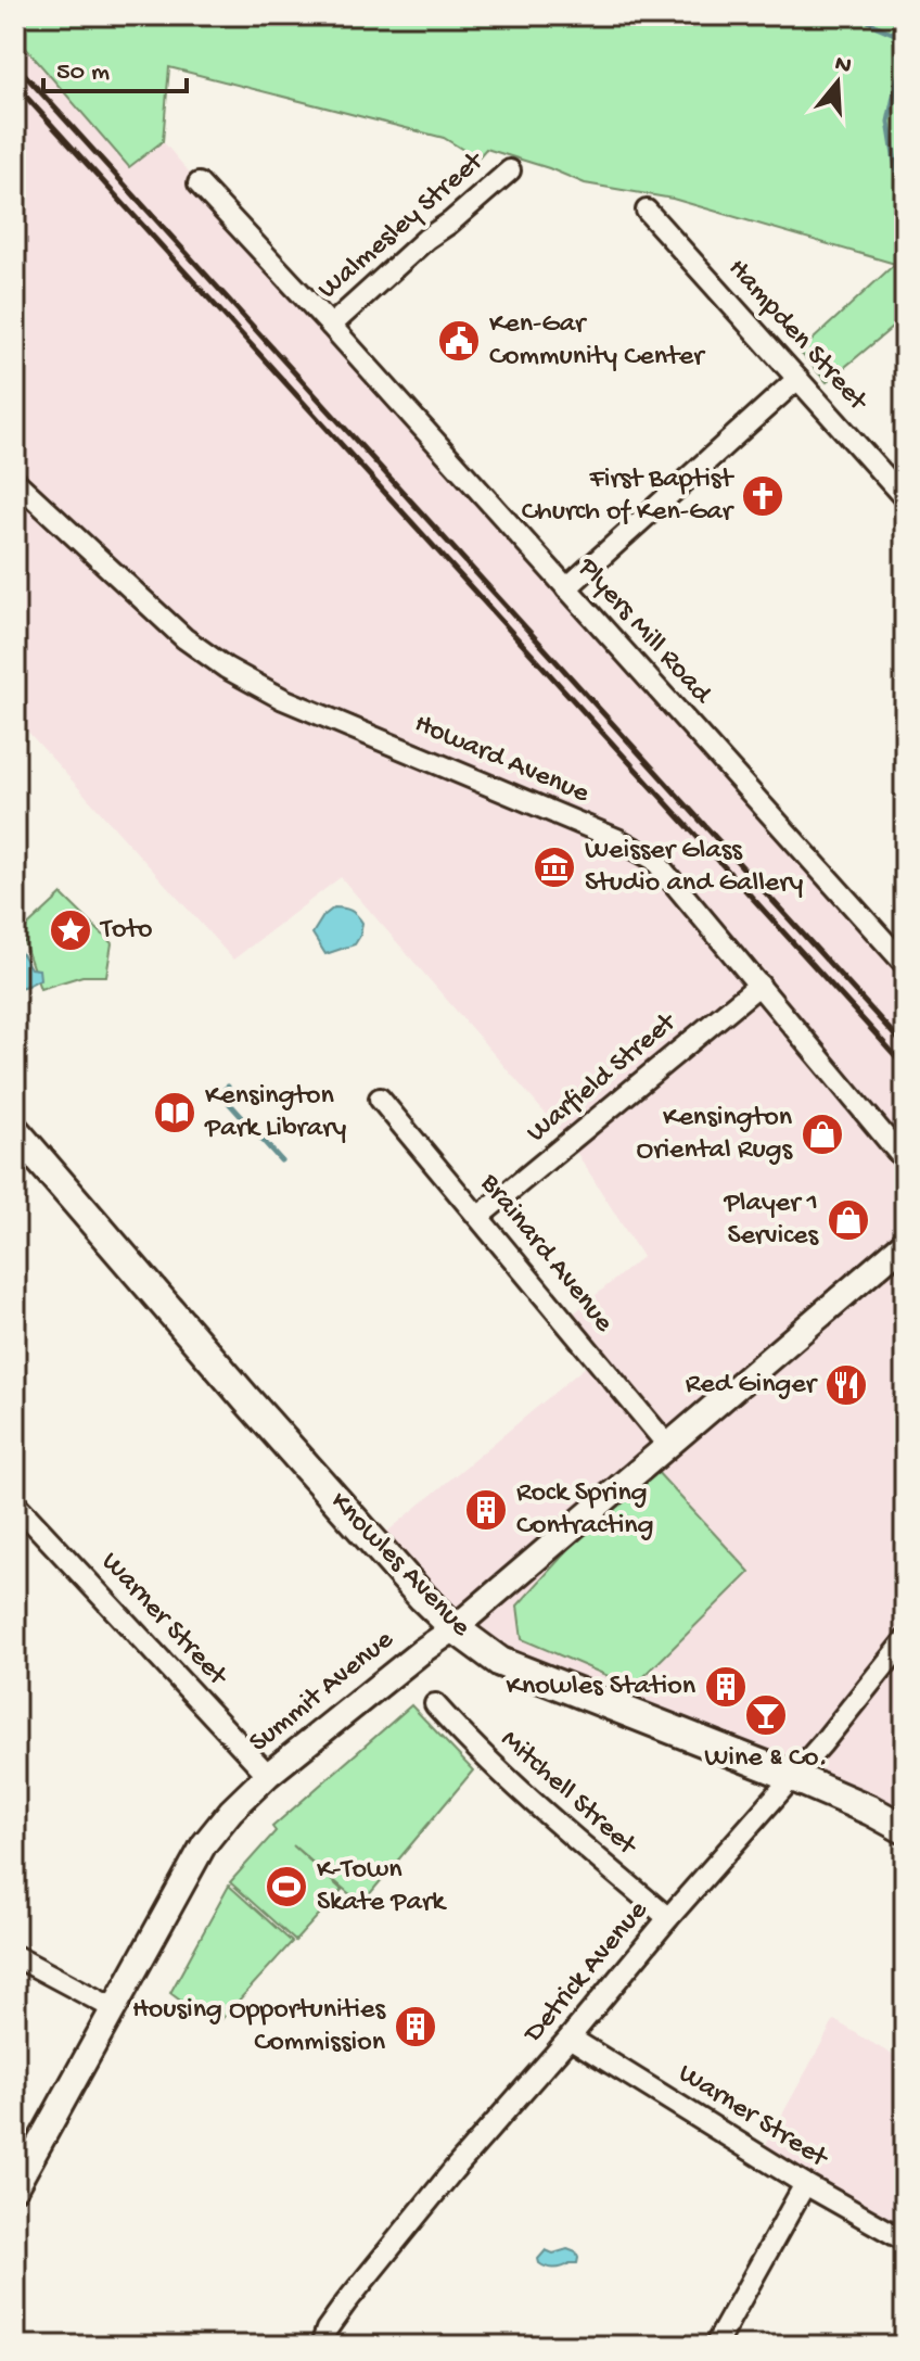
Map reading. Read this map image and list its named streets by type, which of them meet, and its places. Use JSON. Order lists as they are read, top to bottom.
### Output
{
  "streets": {
    "main road": ["Knowles Avenue"],
    "street": [
      "Walmesley Street",
      "Hampden Street",
      "Plyers Mill Road",
      "Howard Avenue",
      "Warfield Street",
      "Brainard Avenue",
      "Warner Street",
      "Summit Avenue",
      "Mitchell Street",
      "Detrick Avenue"
    ]
  },
  "crossings": [
    ["Walmesley Street", "Plyers Mill Road"],
    ["Howard Avenue", "Warfield Street"],
    ["Warfield Street", "Brainard Avenue"],
    ["Brainard Avenue", "Summit Avenue"],
    ["Knowles Avenue", "Summit Avenue"],
    ["Knowles Avenue", "Detrick Avenue"],
    ["Warner Street", "Summit Avenue"],
    ["Warner Street", "Detrick Avenue"],
    ["Mitchell Street", "Detrick Avenue"]
  ],
  "places": {
    "public building": ["Ken-Gar Community Center"],
    "church": ["First Baptist Church of Ken-Gar"],
    "museum": ["Weisser Glass Studio and Gallery"],
    "place": ["Toto"],
    "library": ["Kensington Park Library"],
    "shop": ["Kensington Oriental Rugs", "Player 1 Services"],
    "restaurant": ["Red Ginger"],
    "building": ["Rock Spring Contracting", "Knowles Station", "Housing Opportunities Commission"],
    "bar": ["Wine & Co."],
    "sports": ["K-Town Skate Park"]
  },
  "scale_bar": "50 m",
  "north": "top"
}
